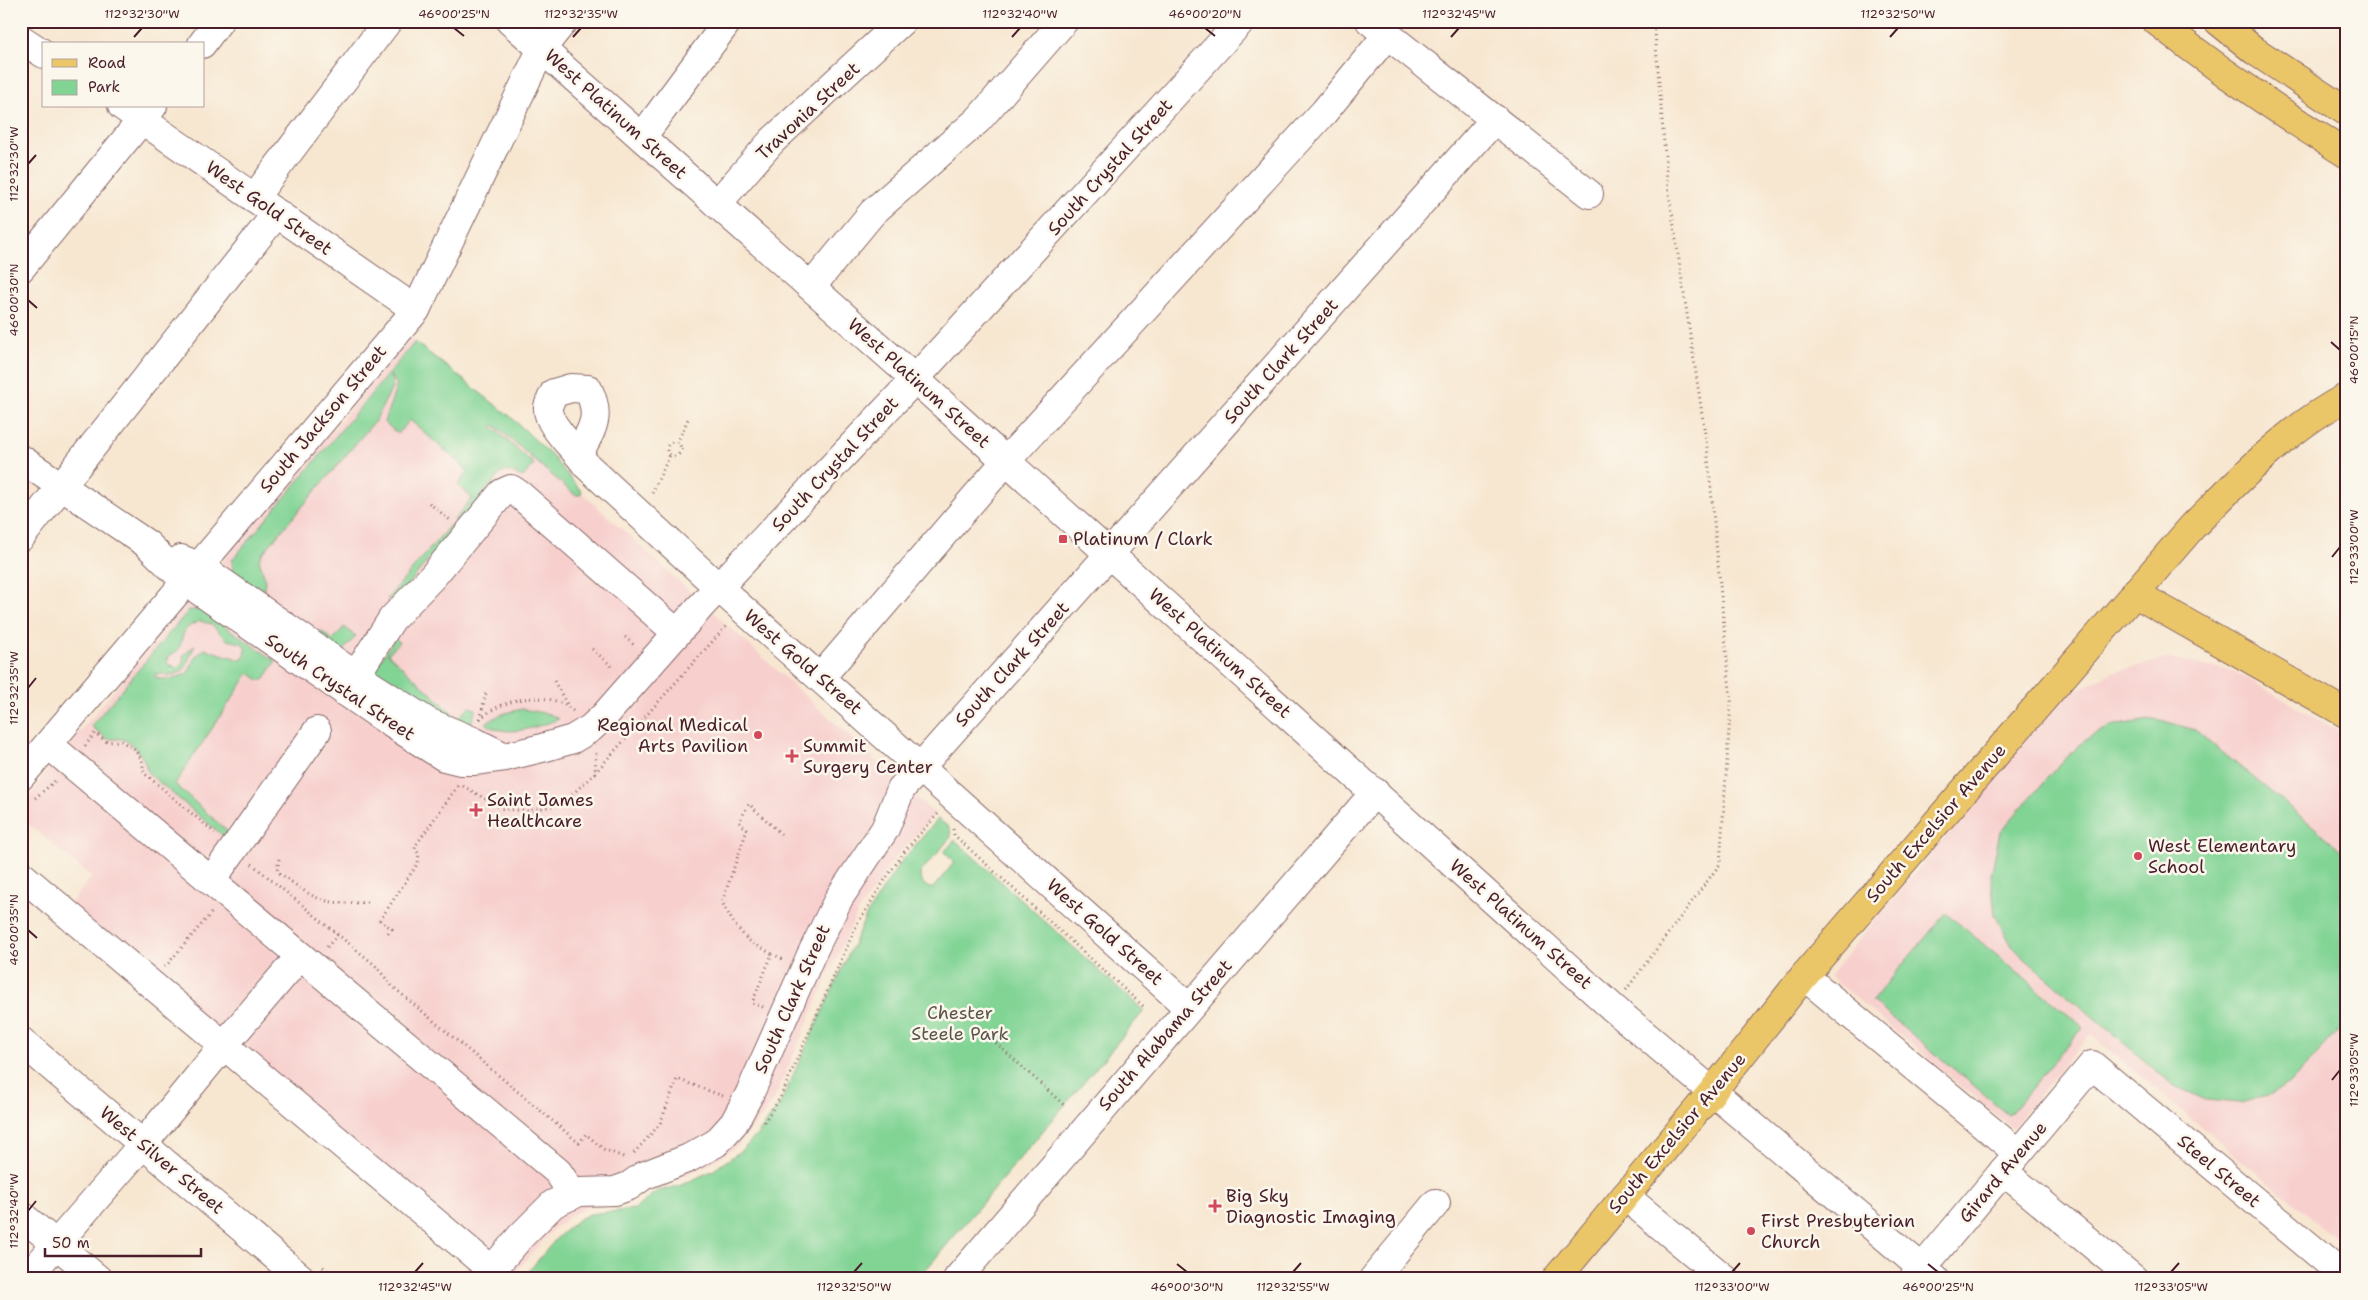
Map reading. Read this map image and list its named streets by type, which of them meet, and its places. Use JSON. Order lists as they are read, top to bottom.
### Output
{
  "streets": {
    "main road": ["South Excelsior Avenue"],
    "street": [
      "Travonia Street",
      "West Platinum Street",
      "South Crystal Street",
      "West Gold Street",
      "South Clark Street",
      "South Jackson Street",
      "South Alabama Street",
      "West Silver Street",
      "Steel Street",
      "Girard Avenue"
    ]
  },
  "crossings": [
    ["Travonia Street", "West Platinum Street"],
    ["West Platinum Street", "South Crystal Street"],
    ["West Platinum Street", "South Clark Street"],
    ["West Platinum Street", "South Jackson Street"],
    ["West Platinum Street", "South Excelsior Avenue"],
    ["West Platinum Street", "South Alabama Street"],
    ["West Platinum Street", "Girard Avenue"],
    ["South Crystal Street", "West Gold Street"],
    ["South Crystal Street", "South Jackson Street"],
    ["West Gold Street", "South Clark Street"],
    ["West Gold Street", "South Jackson Street"],
    ["West Gold Street", "South Alabama Street"],
    ["Steel Street", "Girard Avenue"]
  ],
  "parks": ["Chester Steele Park"],
  "places": {
    "transit": ["Platinum / Clark"],
    "other": ["Regional Medical Arts Pavilion", "West Elementary School", "First Presbyterian Church"],
    "health": ["Summit Surgery Center", "Saint James Healthcare", "Big Sky Diagnostic Imaging"]
  },
  "legend": ["Road", "Park"],
  "scale_bar": "50 m",
  "coordinates": [
    "112°32'30\"W",
    "46°00'25\"N",
    "112°32'35\"W",
    "112°32'40\"W",
    "46°00'20\"N",
    "112°32'45\"W",
    "112°32'50\"W",
    "46°00'30\"N",
    "46°00'15\"N",
    "112°33'00\"W",
    "46°00'35\"N",
    "112°33'05\"W",
    "112°32'55\"W"
  ]
}
